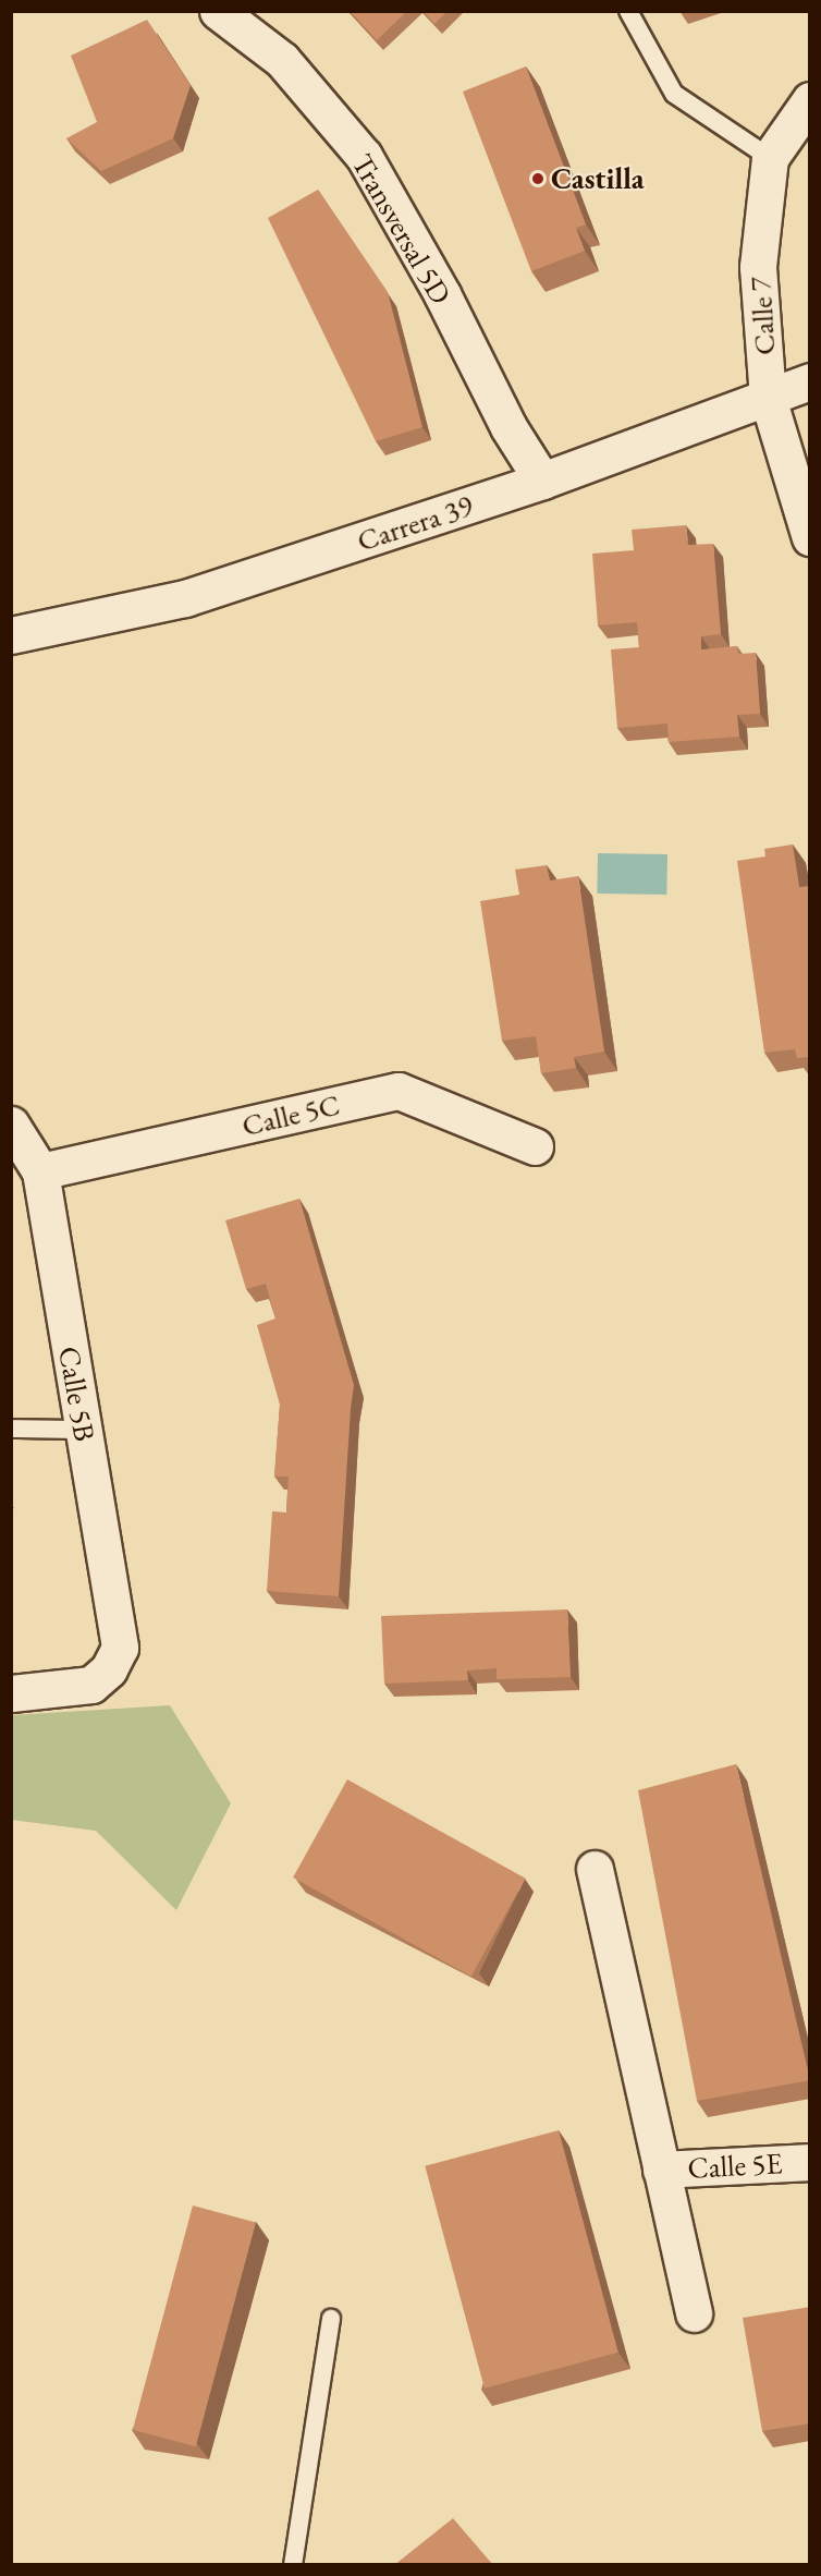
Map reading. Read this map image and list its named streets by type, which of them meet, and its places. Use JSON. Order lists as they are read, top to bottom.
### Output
{
  "streets": {
    "street": [
      "Transversal 5D",
      "Calle 7",
      "Carrera 39",
      "Calle 5C",
      "Calle 5B",
      "Calle 5E"
    ]
  },
  "crossings": [
    ["Transversal 5D", "Carrera 39"],
    ["Calle 7", "Carrera 39"],
    ["Calle 5C", "Calle 5B"]
  ],
  "places": ["Castilla"]
}
